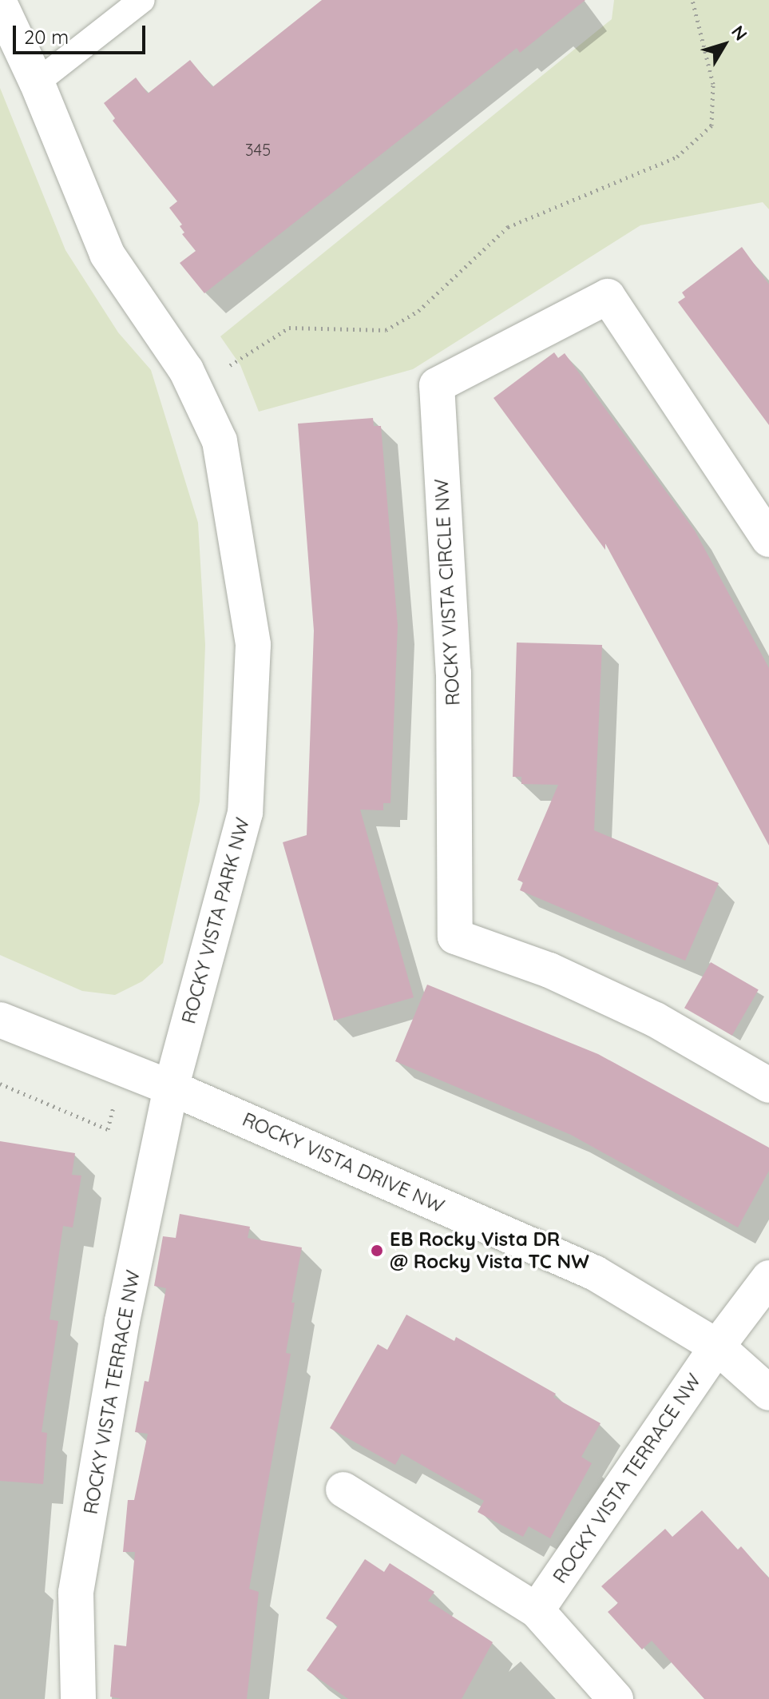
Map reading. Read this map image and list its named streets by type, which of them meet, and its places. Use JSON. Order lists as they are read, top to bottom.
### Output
{
  "streets": {
    "street": [
      "ROCKY VISTA CIRCLE NW",
      "ROCKY VISTA PARK NW",
      "ROCKY VISTA DRIVE NW",
      "ROCKY VISTA TERRACE NW"
    ]
  },
  "crossings": [
    ["ROCKY VISTA PARK NW", "ROCKY VISTA DRIVE NW"],
    ["ROCKY VISTA PARK NW", "ROCKY VISTA TERRACE NW"],
    ["ROCKY VISTA DRIVE NW", "ROCKY VISTA TERRACE NW"]
  ],
  "places": ["EB Rocky Vista DR @ Rocky Vista TC NW"],
  "house_numbers": ["345"],
  "scale_bar": "20 m",
  "north": "top right"
}
